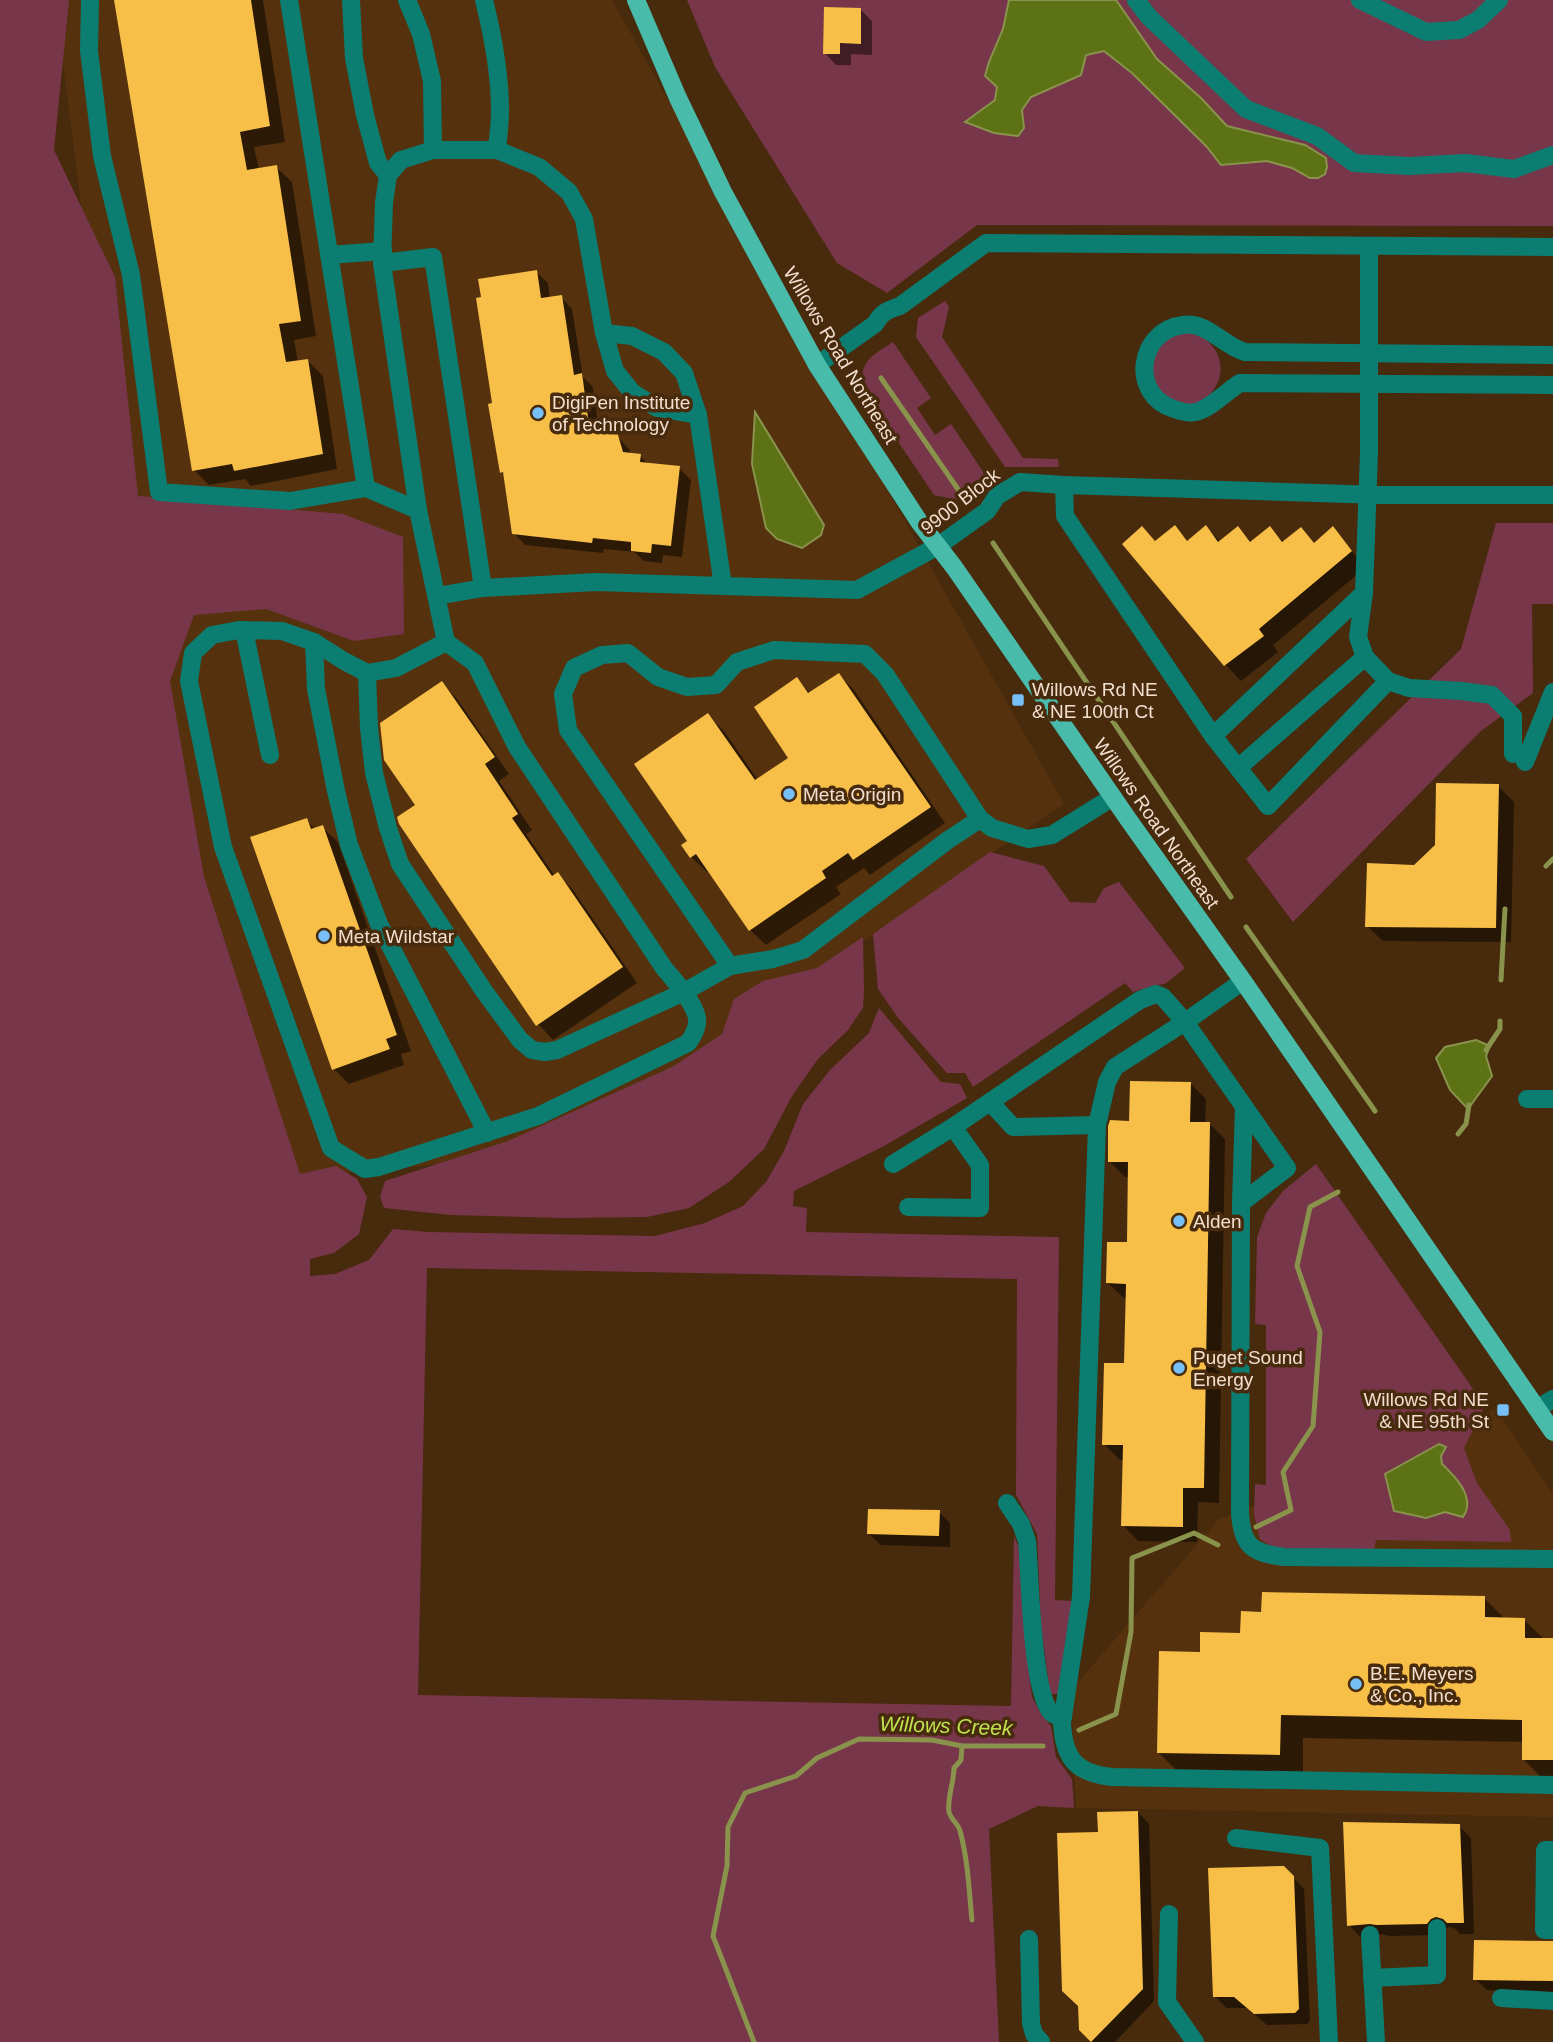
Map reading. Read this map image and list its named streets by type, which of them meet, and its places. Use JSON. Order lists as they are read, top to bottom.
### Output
{
  "streets": {
    "main road": ["Willows Road Northeast"],
    "street": ["9900 Block"]
  },
  "crossings": [
    ["Willows Road Northeast", "9900 Block"]
  ],
  "water": ["Willows Creek"],
  "places": {
    "other": [
      "DigiPen Institute of Technology",
      "Meta Origin",
      "Meta Wildstar",
      "Alden",
      "Puget Sound Energy",
      "B.E. Meyers & Co., Inc."
    ],
    "transit": ["Willows Rd NE & NE 100th Ct", "Willows Rd NE & NE 95th St"]
  }
}
